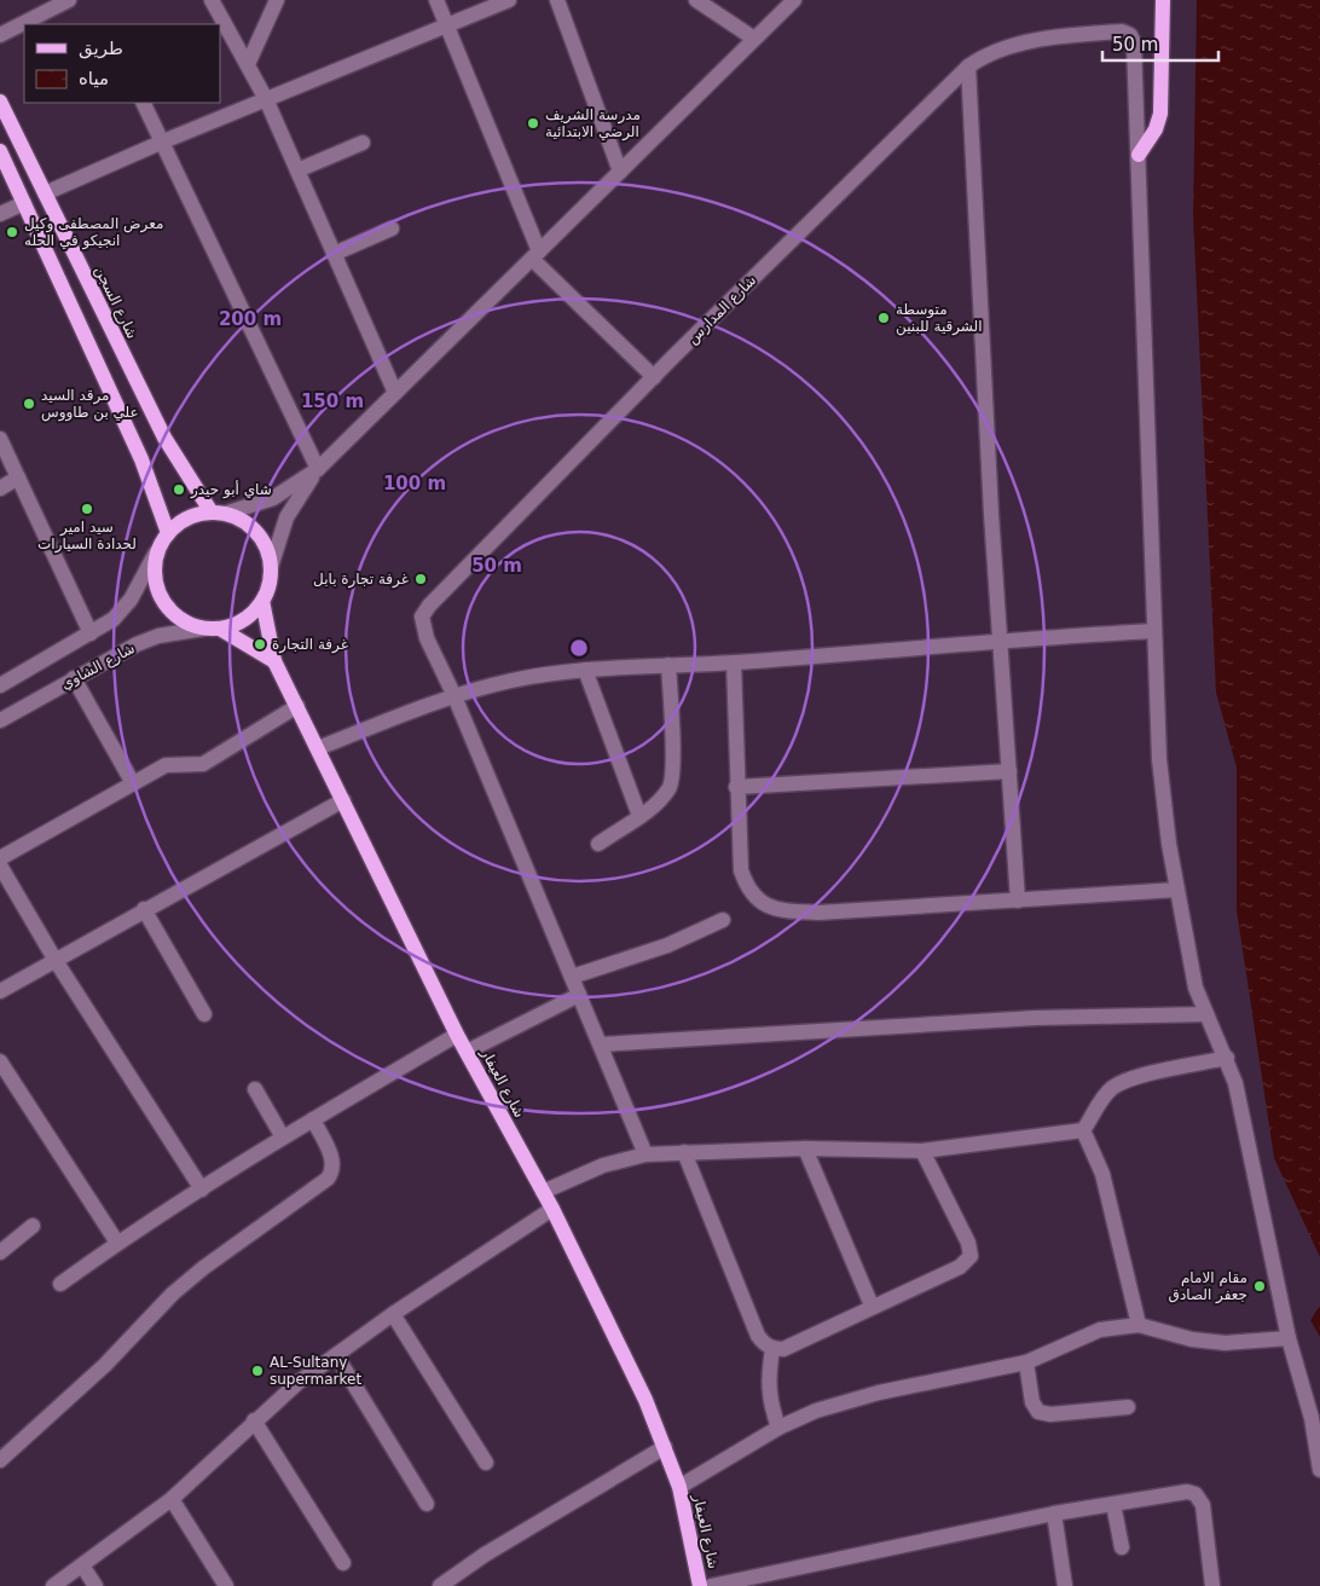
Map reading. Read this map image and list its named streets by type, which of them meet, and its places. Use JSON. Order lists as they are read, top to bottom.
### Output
{
  "streets": {
    "main road": ["شارع السجن", "شارع العيفار"],
    "street": ["شارع المدارس", "شارع الشاوي"]
  },
  "crossings": [
    ["شارع السجن", "شارع الشاوي"],
    ["شارع السجن", "شارع العيفار"],
    ["شارع الشاوي", "شارع العيفار"]
  ],
  "places": [
    "مدرسة الشريف الرضي الابتدائية",
    "معرض المصطفى وكيل انجيكو في الحله",
    "متوسطة الشرقية للبنين",
    "مرقد السيد علي بن طاووس",
    "شاي أبو حيدر",
    "سيد امير لحدادة السيارات",
    "غرفة تجارة بابل",
    "غرفة التجارة",
    "مقام الامام جعفر الصادق",
    "AL-Sultany supermarket"
  ],
  "legend": ["طريق", "مياه"],
  "scale_bar": "50 m",
  "rings": [
    "200 m",
    "150 m",
    "100 m",
    "50 m"
  ]
}
